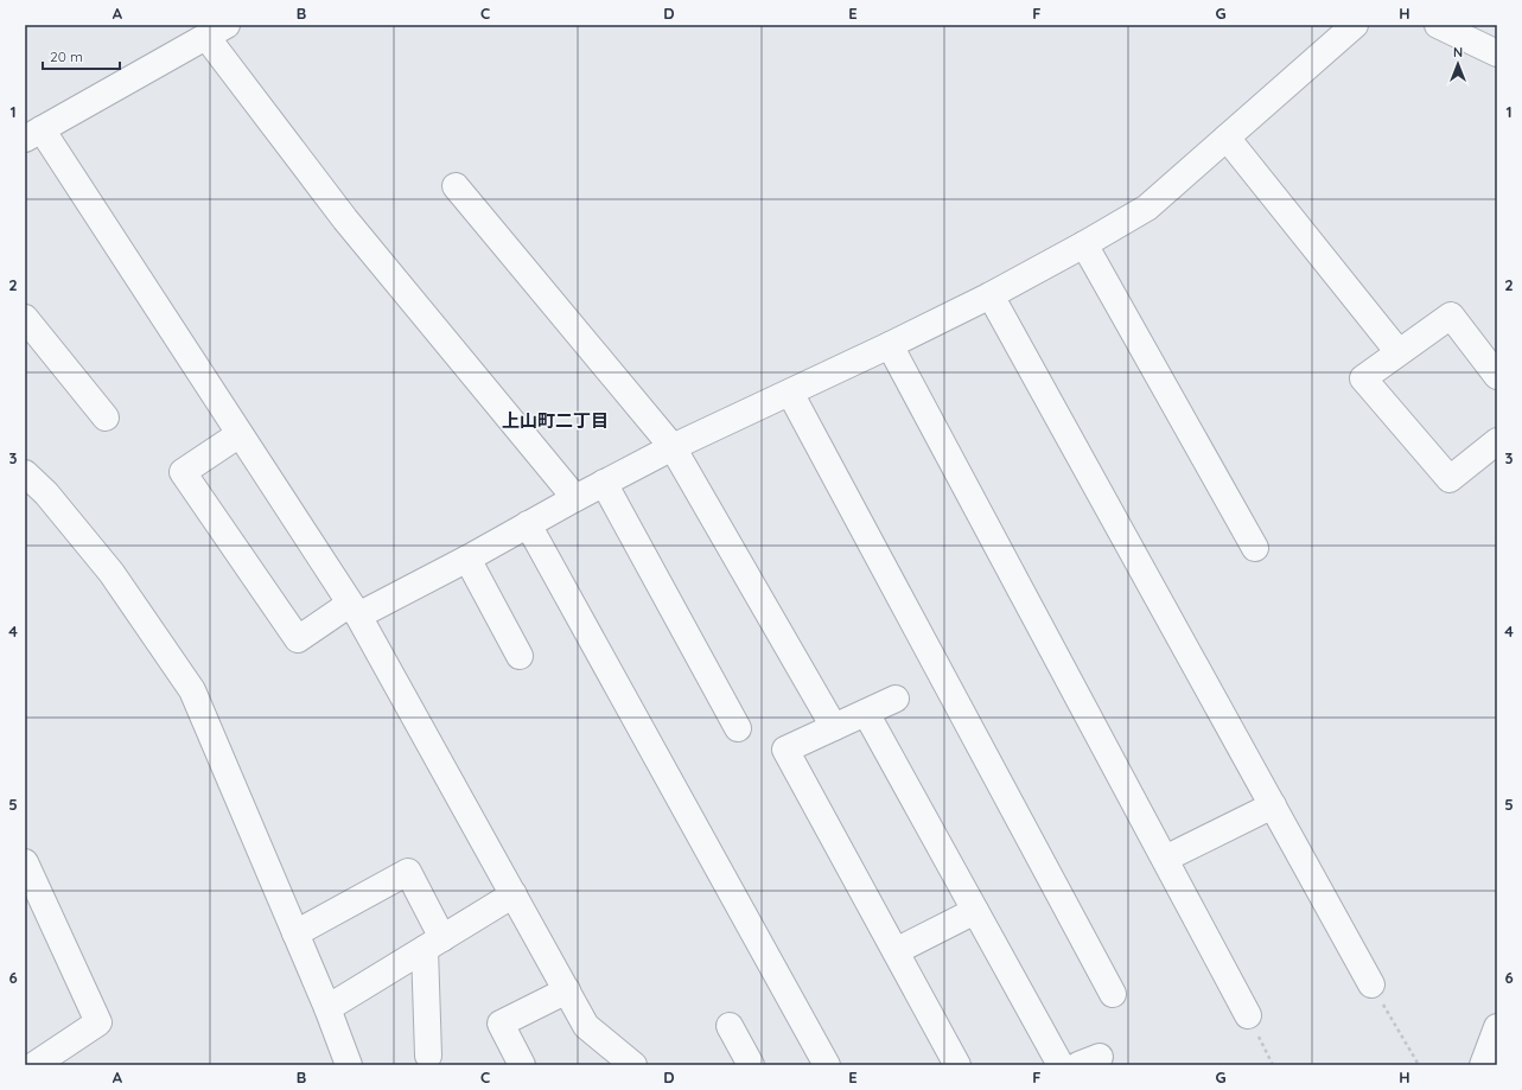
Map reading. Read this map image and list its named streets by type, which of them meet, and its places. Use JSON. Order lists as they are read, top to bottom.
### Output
{
  "districts": ["上山町二丁目"],
  "scale_bar": "20 m",
  "north": "top",
  "grid": {
    "columns": [
      "A",
      "B",
      "C",
      "D",
      "E",
      "F",
      "G",
      "H"
    ],
    "rows": [
      "1",
      "2",
      "3",
      "4",
      "5",
      "6"
    ]
  }
}
